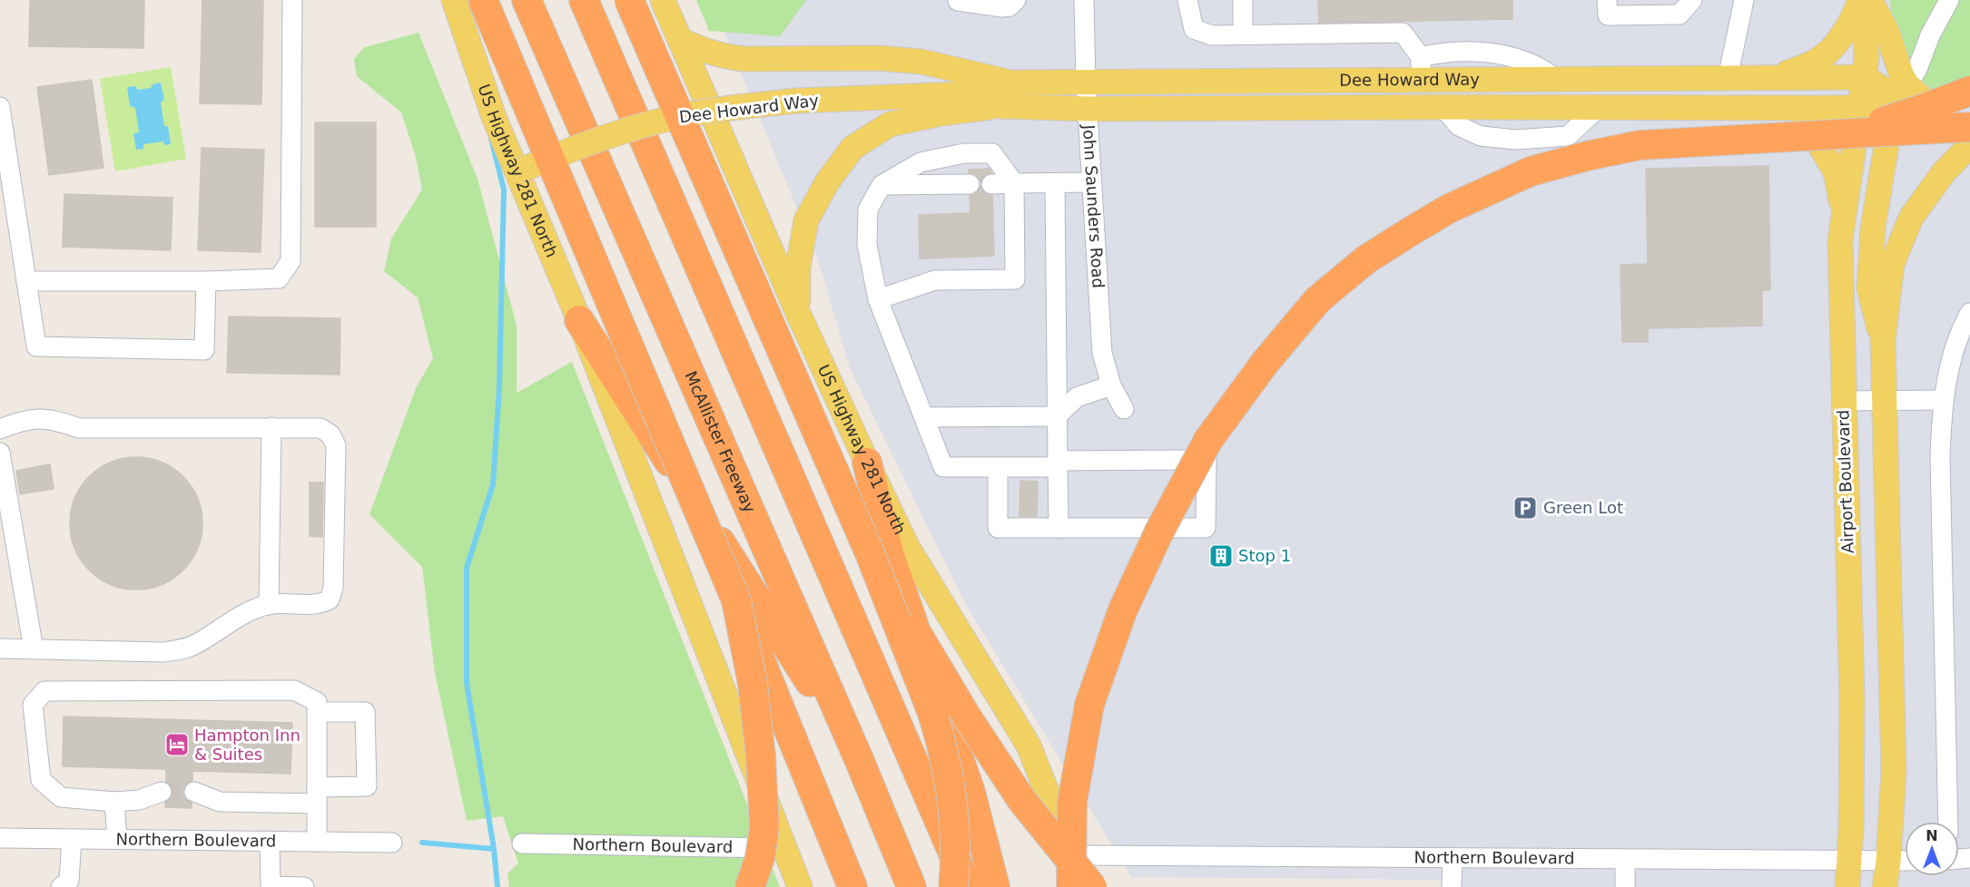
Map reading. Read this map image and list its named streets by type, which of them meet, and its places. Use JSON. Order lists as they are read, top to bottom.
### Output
{
  "streets": {
    "highway": ["McAllister Freeway"],
    "main road": ["Dee Howard Way", "US Highway 281 North", "Airport Boulevard"],
    "street": ["John Saunders Road", "Northern Boulevard"]
  },
  "crossings": [
    ["Dee Howard Way", "US Highway 281 North"],
    ["Dee Howard Way", "John Saunders Road"],
    ["Dee Howard Way", "Airport Boulevard"],
    ["US Highway 281 North", "Northern Boulevard"],
    ["Airport Boulevard", "Northern Boulevard"]
  ],
  "places": {
    "parking": ["Green Lot"],
    "building": ["Stop 1"],
    "hotel": ["Hampton Inn & Suites"]
  },
  "north": "top"
}
